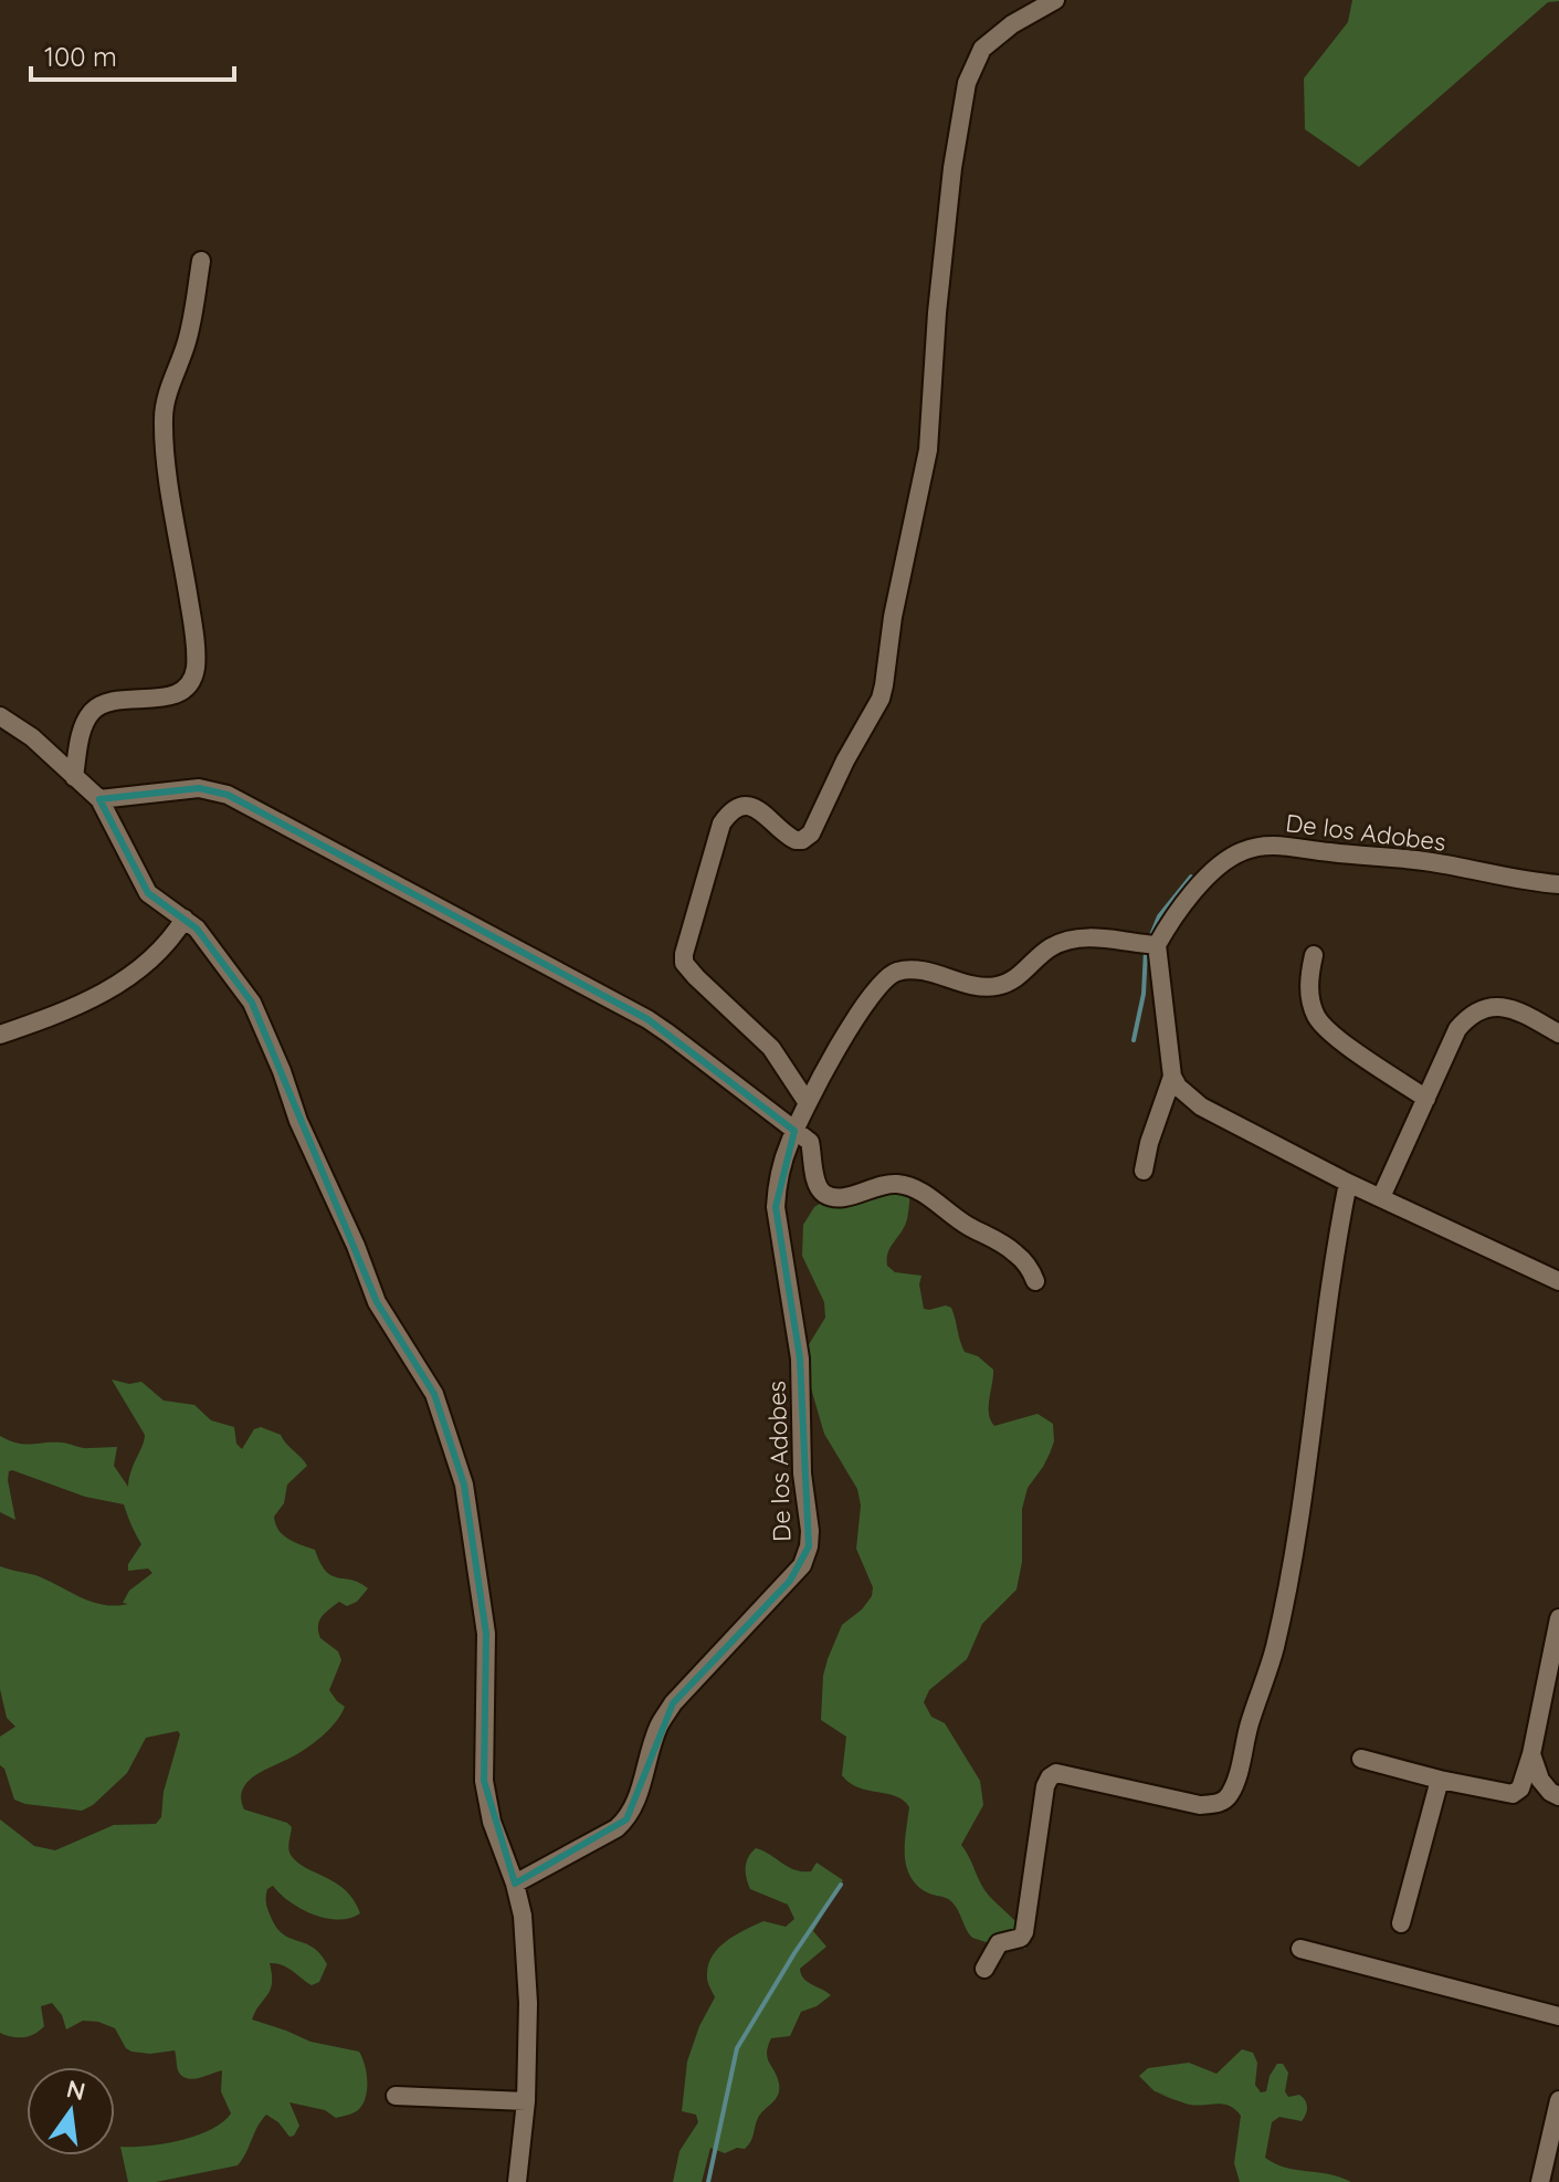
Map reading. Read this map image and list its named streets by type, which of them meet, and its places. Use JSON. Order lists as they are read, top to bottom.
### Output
{
  "streets": {
    "street": ["De los Adobes"]
  },
  "scale_bar": "100 m",
  "north": "top"
}
